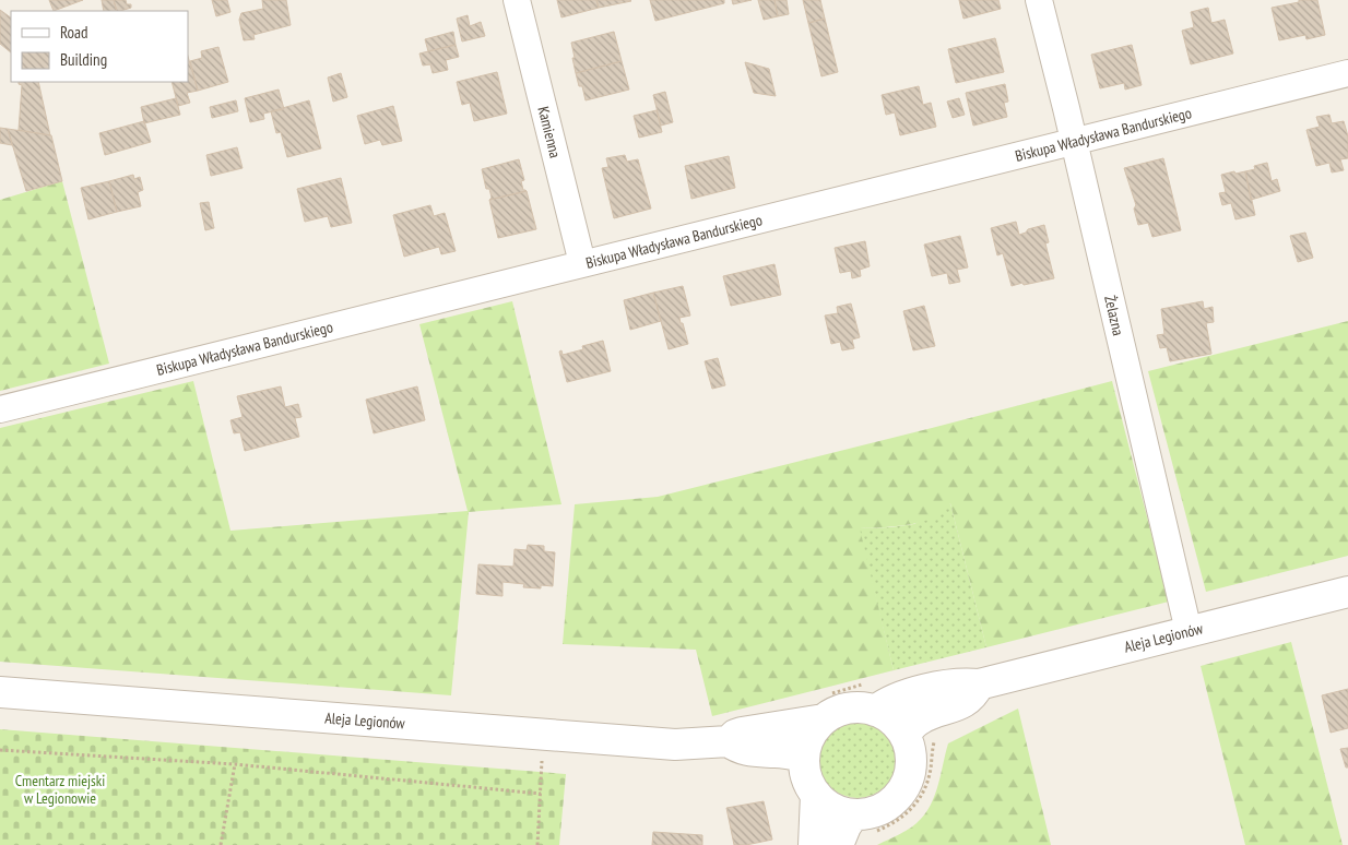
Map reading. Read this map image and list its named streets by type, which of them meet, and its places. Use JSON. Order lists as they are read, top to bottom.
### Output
{
  "streets": {
    "street": [
      "Kamienna",
      "Biskupa Władysława Bandurskiego",
      "Żelazna",
      "Aleja Legionów"
    ]
  },
  "crossings": [
    ["Kamienna", "Biskupa Władysława Bandurskiego"],
    ["Biskupa Władysława Bandurskiego", "Żelazna"],
    ["Żelazna", "Aleja Legionów"]
  ],
  "parks": ["Cmentarz miejski w Legionowie"],
  "legend": ["Road", "Building"]
}
